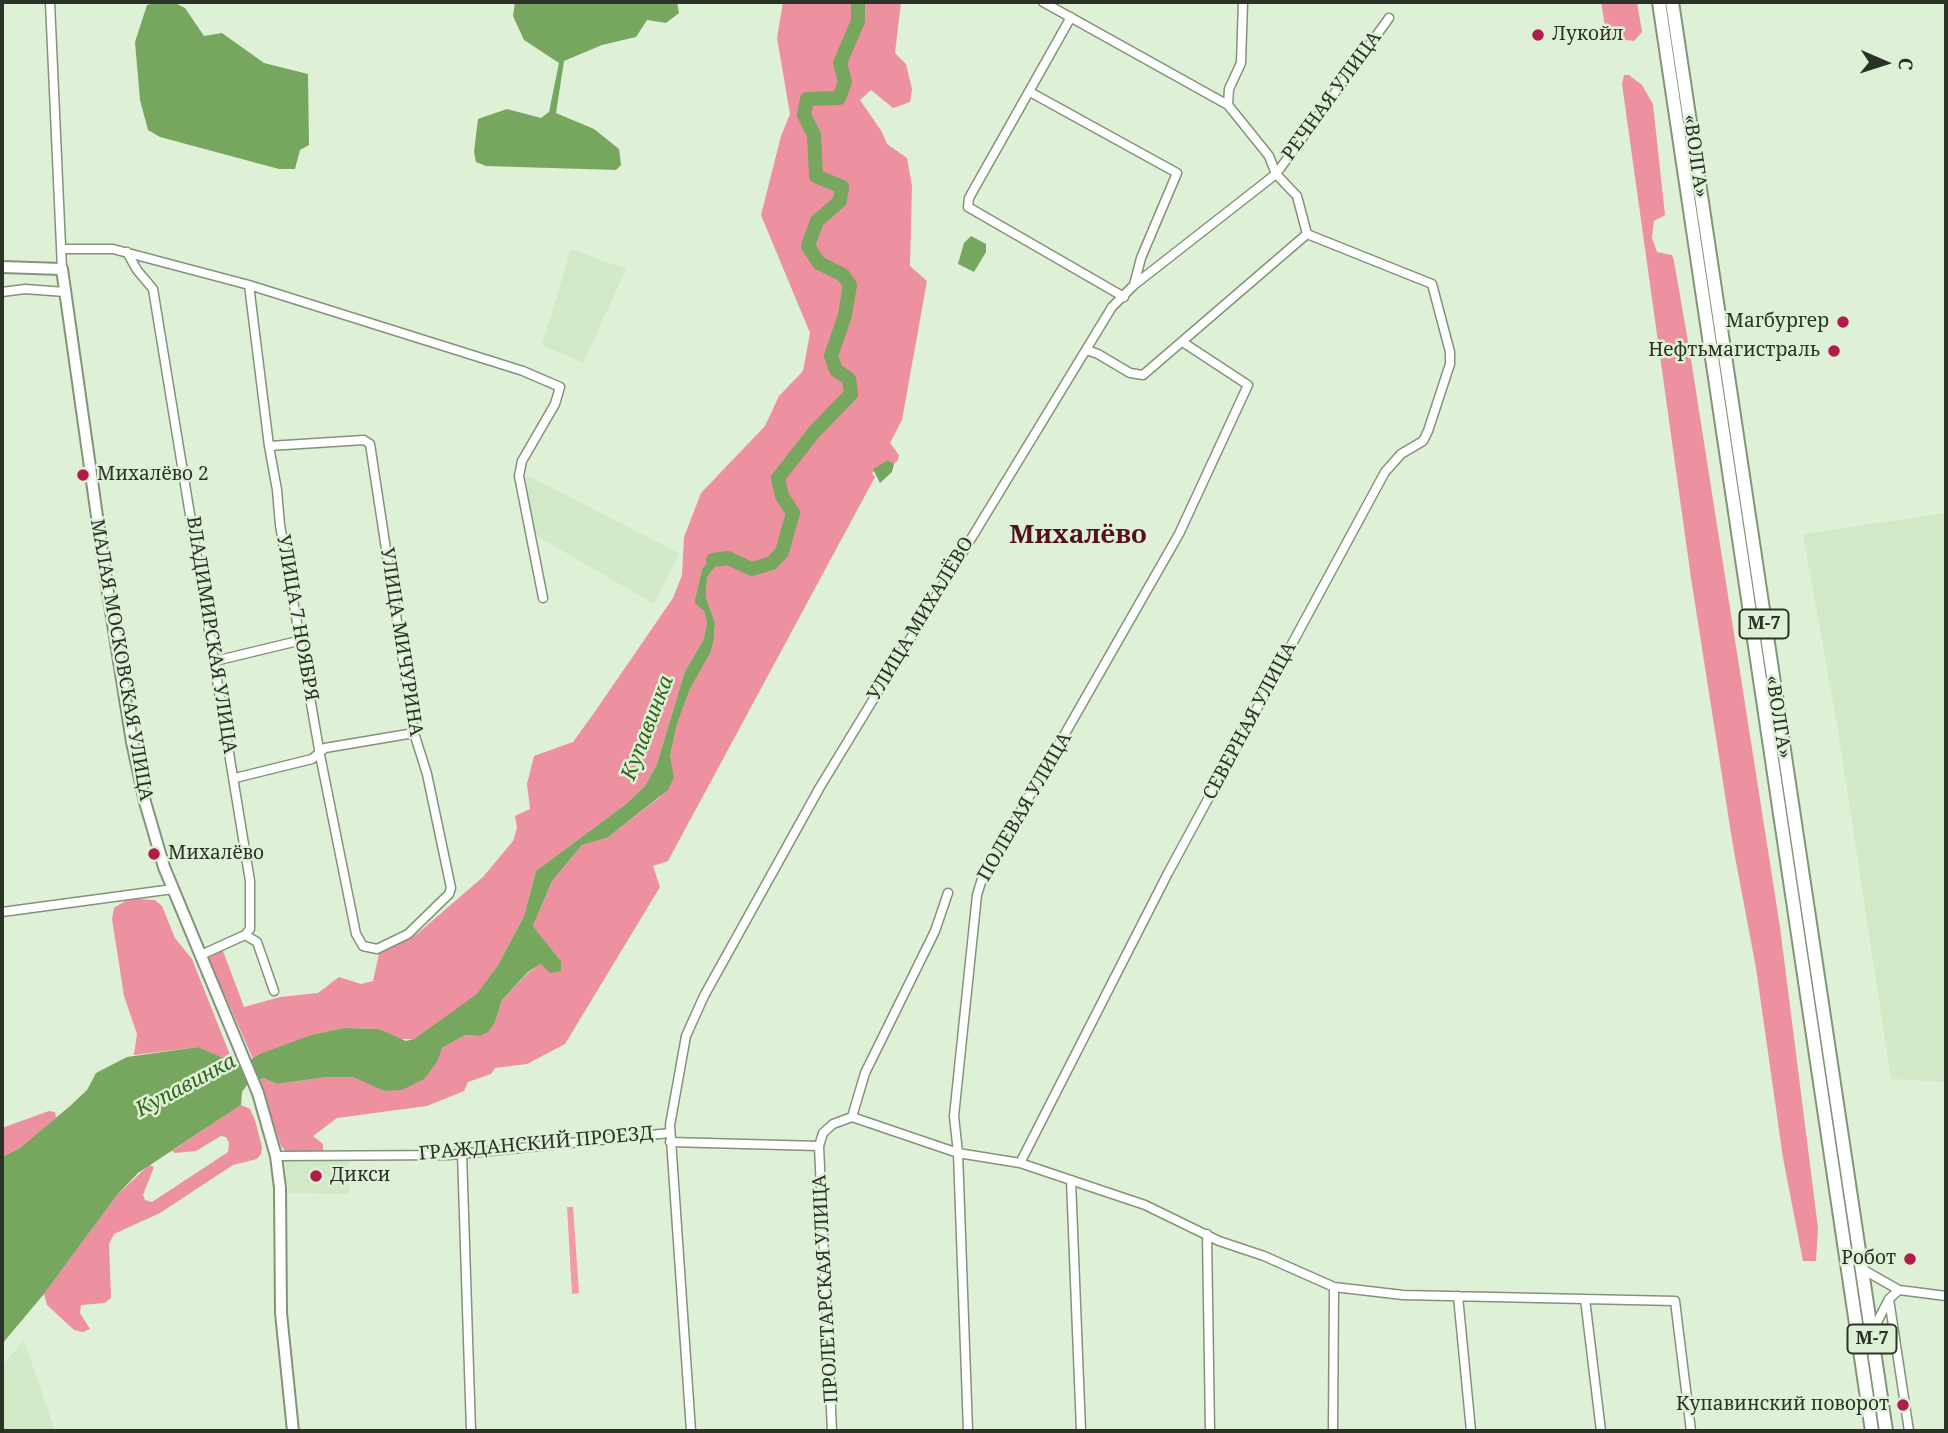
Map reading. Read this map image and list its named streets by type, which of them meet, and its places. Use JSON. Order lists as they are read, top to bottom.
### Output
{
  "streets": {
    "highway": ["«ВОЛГА»", "М-7"],
    "main road": ["МАЛАЯ МОСКОВСКАЯ УЛИЦА"],
    "street": [
      "РЕЧНАЯ УЛИЦА",
      "УЛИЦА 7 НОЯБРЯ",
      "УЛИЦА МИХАЛЁВО",
      "ВЛАДИМИРСКАЯ УЛИЦА",
      "УЛИЦА МИЧУРИНА",
      "СЕВЕРНАЯ УЛИЦА",
      "ПОЛЕВАЯ УЛИЦА",
      "ГРАЖДАНСКИЙ ПРОЕЗД",
      "ПРОЛЕТАРСКАЯ УЛИЦА"
    ]
  },
  "crossings": [
    ["РЕЧНАЯ УЛИЦА", "УЛИЦА МИХАЛЁВО"],
    ["УЛИЦА 7 НОЯБРЯ", "УЛИЦА МИЧУРИНА"],
    ["УЛИЦА МИХАЛЁВО", "ГРАЖДАНСКИЙ ПРОЕЗД"],
    ["МАЛАЯ МОСКОВСКАЯ УЛИЦА", "ГРАЖДАНСКИЙ ПРОЕЗД"],
    ["ГРАЖДАНСКИЙ ПРОЕЗД", "ПРОЛЕТАРСКАЯ УЛИЦА"]
  ],
  "districts": ["Михалёво"],
  "water": ["Купавинка"],
  "places": [
    "Лукойл",
    "Магбургер",
    "Нефтьмагистраль",
    "Михалёво 2",
    "Михалёво",
    "Дикси",
    "Робот",
    "Купавинский поворот"
  ],
  "north": "right"
}
